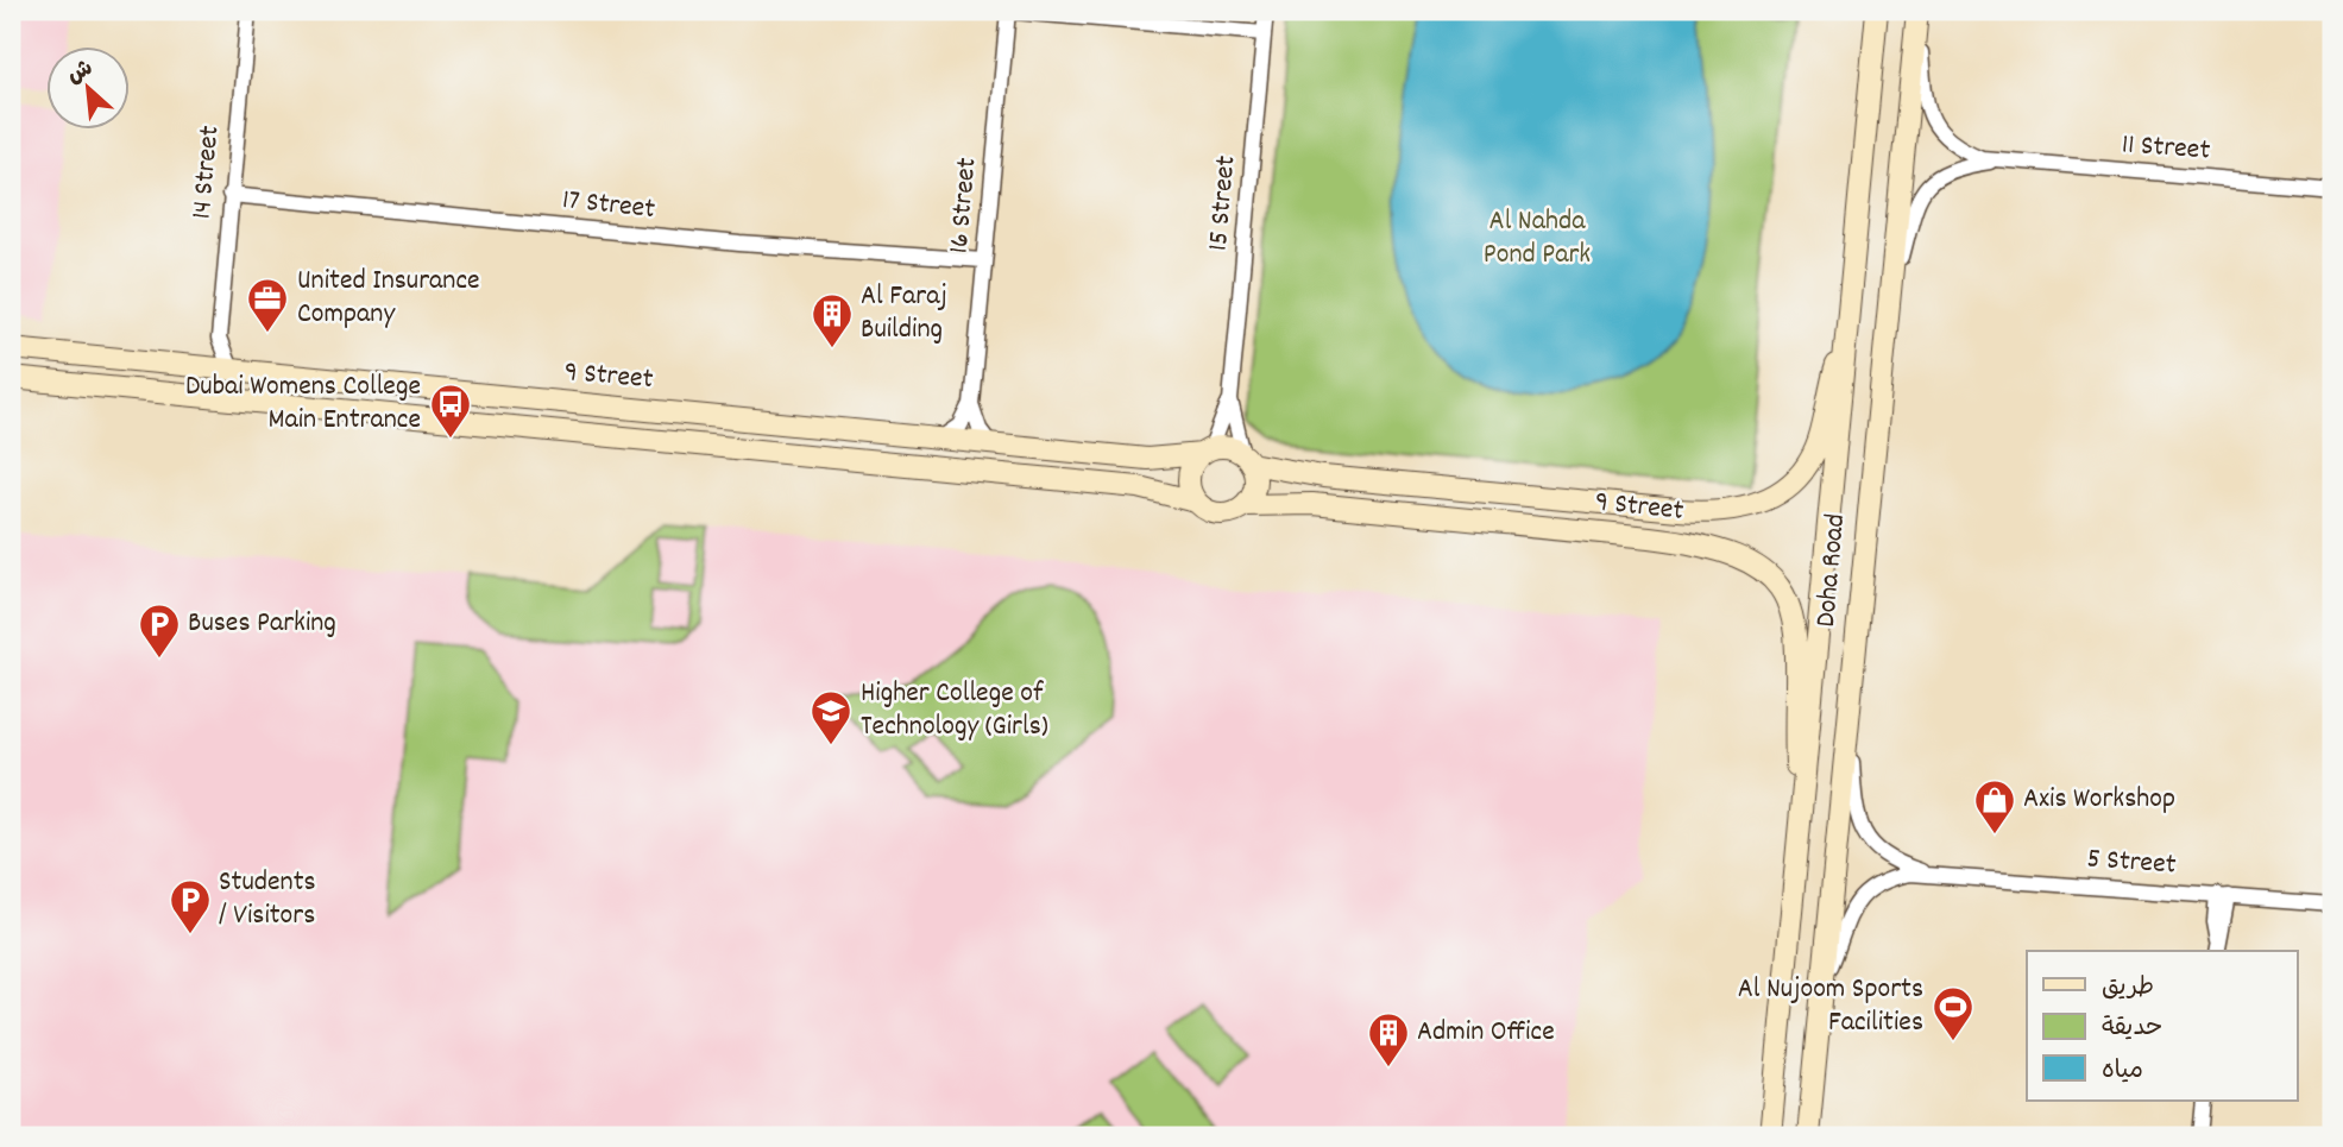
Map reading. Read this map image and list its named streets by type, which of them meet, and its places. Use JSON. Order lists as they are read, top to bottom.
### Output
{
  "streets": {
    "street": [
      "11 Street",
      "14 Street",
      "15 Street",
      "17 Street",
      "16 Street",
      "9 Street",
      "Doha Road",
      "5 Street"
    ]
  },
  "crossings": [
    ["11 Street", "Doha Road"],
    ["14 Street", "17 Street"],
    ["14 Street", "9 Street"],
    ["15 Street", "9 Street"],
    ["17 Street", "16 Street"],
    ["9 Street", "Doha Road"],
    ["Doha Road", "5 Street"]
  ],
  "parks": ["Al Nahda Pond Park"],
  "places": {
    "office": ["United Insurance Company"],
    "building": ["Al Faraj Building", "Admin Office"],
    "bus stop": ["Dubai Womens College Main Entrance"],
    "parking": ["Buses Parking", "Students / Visitors"],
    "school or university": ["Higher College of Technology (Girls)"],
    "shop": ["Axis Workshop"],
    "sports": ["Al Nujoom Sports Facilities"]
  },
  "legend": ["طريق", "حديقة", "مياه"],
  "north": "top left"
}
